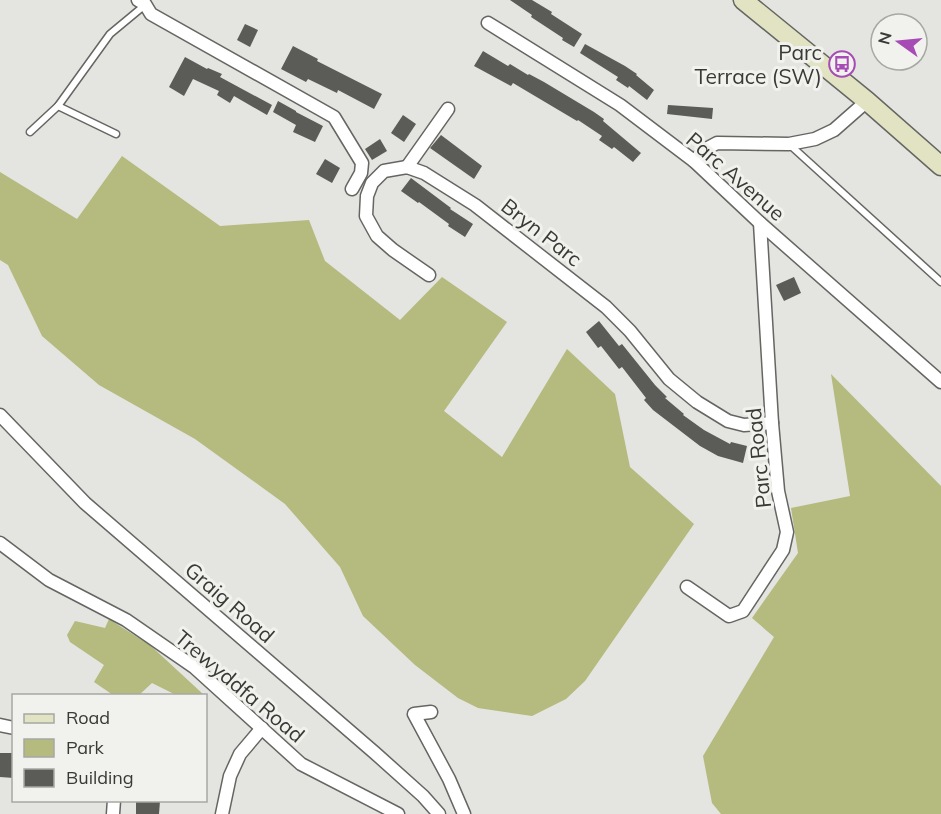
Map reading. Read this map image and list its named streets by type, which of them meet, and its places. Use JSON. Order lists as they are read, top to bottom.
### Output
{
  "streets": {
    "street": [
      "Parc Avenue",
      "Bryn Parc",
      "Parc Road",
      "Graig Road",
      "Trewyddfa Road"
    ]
  },
  "crossings": [
    ["Parc Avenue", "Parc Road"],
    ["Bryn Parc", "Parc Road"]
  ],
  "places": {
    "bus stop": ["Parc Terrace (SW)"]
  },
  "legend": ["Road", "Park", "Building"],
  "north": "left"
}
